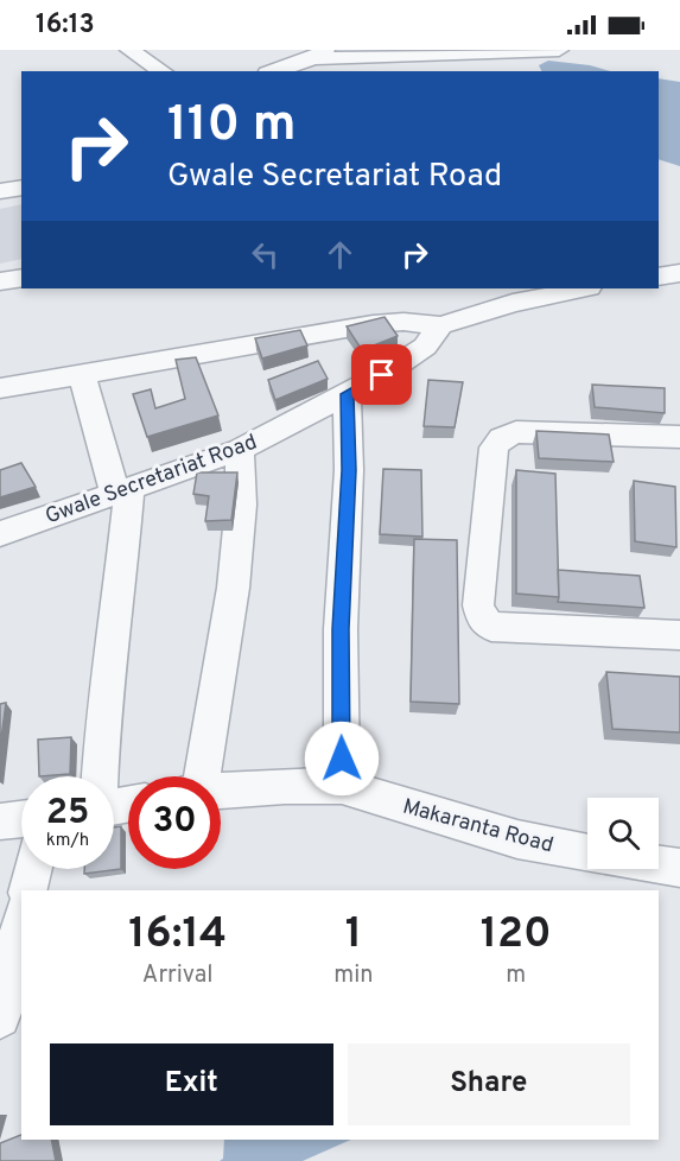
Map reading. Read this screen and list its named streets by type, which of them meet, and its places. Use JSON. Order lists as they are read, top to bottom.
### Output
{
  "streets": {
    "street": ["Gwale Secretariat Road", "Makaranta Road"]
  },
  "page": {
    "status": "16:13",
    "turn": ["110 m", "Gwale Secretariat Road"],
    "speed": "25 km/h",
    "limit": "30",
    "eta": [
      "16:14",
      "Arrival",
      "1",
      "min",
      "120",
      "m"
    ],
    "buttons": ["Exit", "Share"]
  }
}
